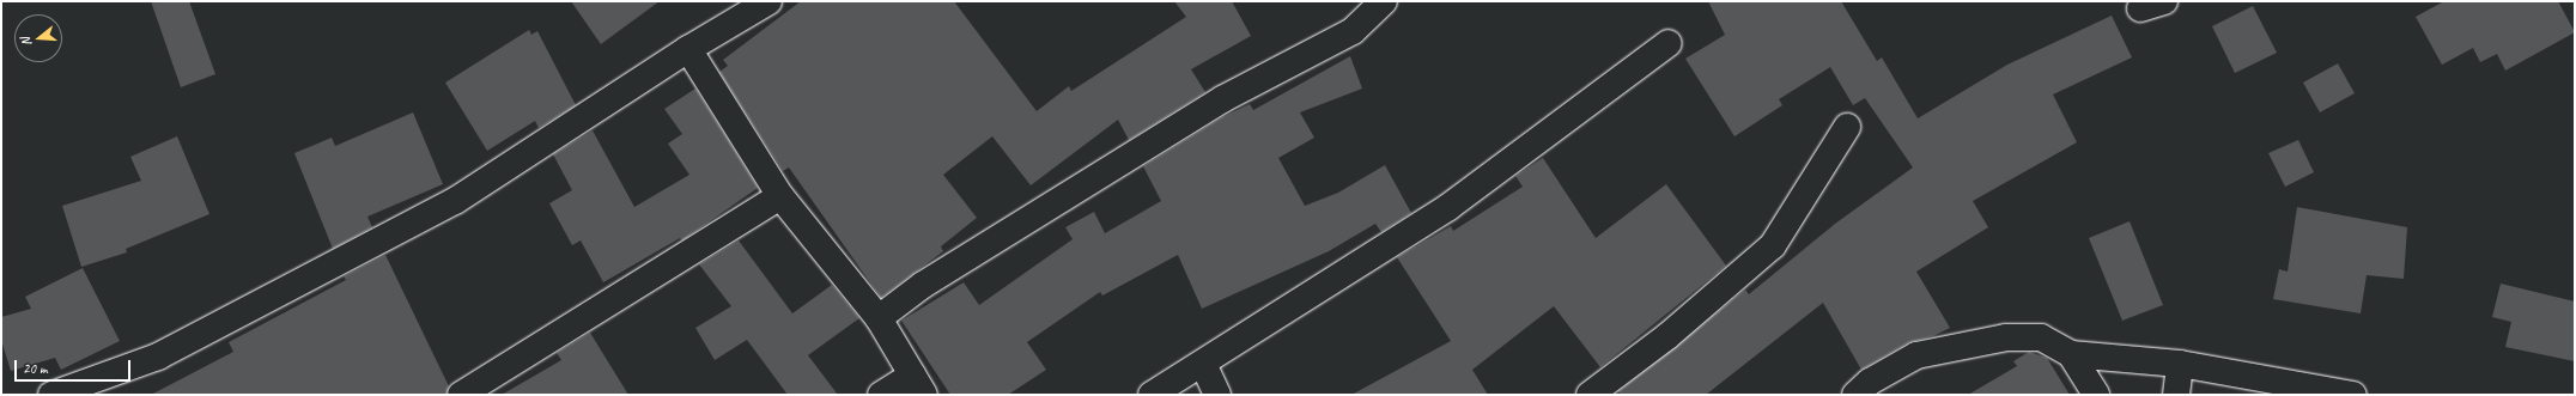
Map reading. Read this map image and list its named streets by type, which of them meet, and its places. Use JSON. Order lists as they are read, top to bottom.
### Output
{
  "scale_bar": "20 m",
  "north": "left"
}
